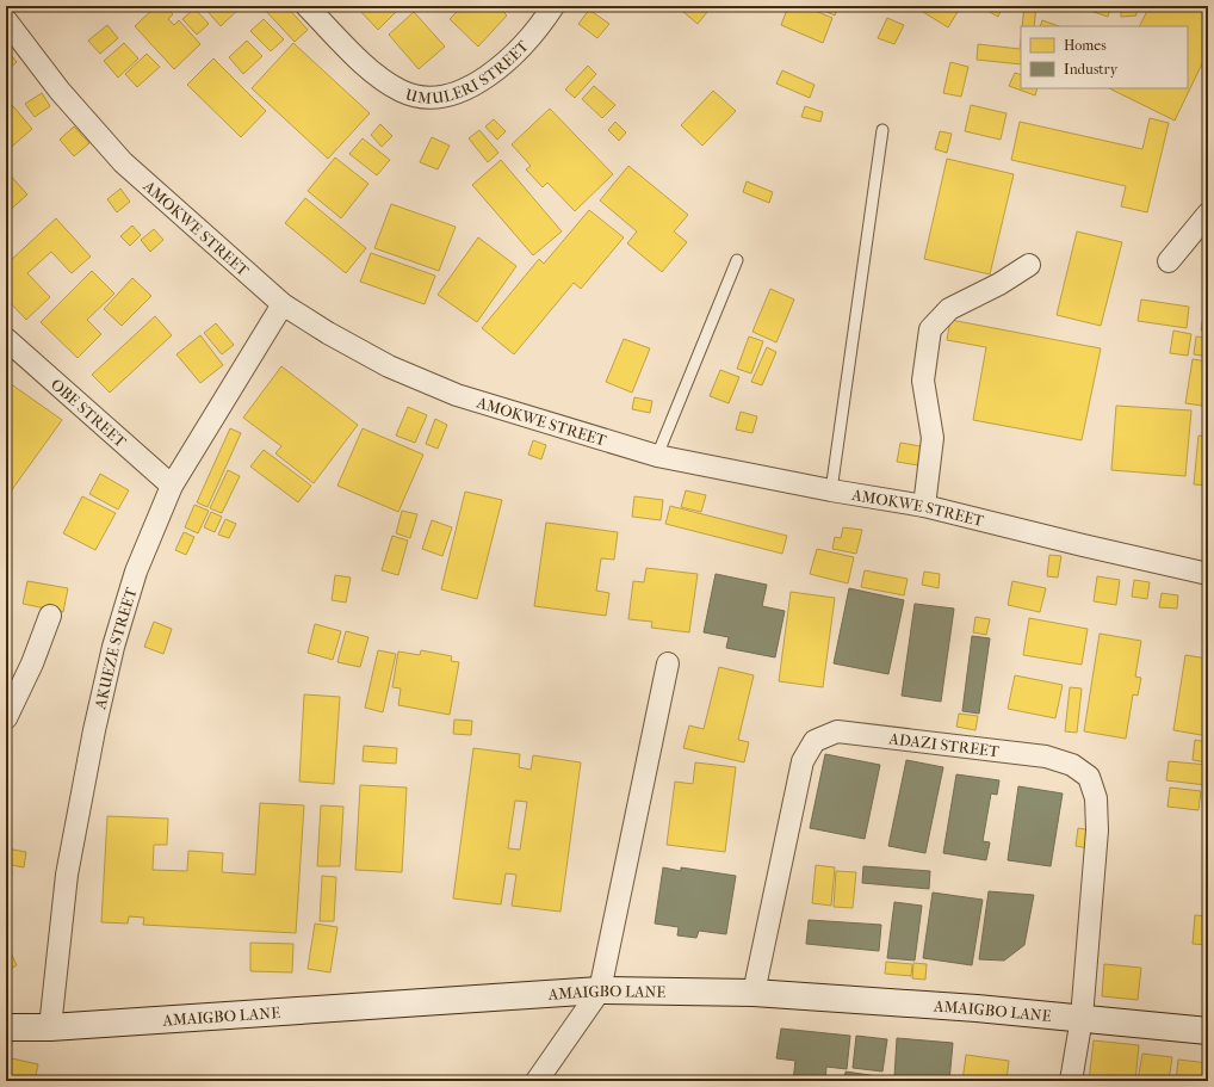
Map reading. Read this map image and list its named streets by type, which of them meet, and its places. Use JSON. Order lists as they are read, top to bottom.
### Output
{
  "streets": {
    "main road": ["AMAIGBO LANE"],
    "street": [
      "UMULERI STREET",
      "AMOKWE STREET",
      "OBE STREET",
      "AKUEZE STREET",
      "ADAZI STREET"
    ]
  },
  "crossings": [
    ["AMOKWE STREET", "AKUEZE STREET"],
    ["OBE STREET", "AKUEZE STREET"],
    ["AKUEZE STREET", "AMAIGBO LANE"],
    ["ADAZI STREET", "AMAIGBO LANE"]
  ],
  "legend": ["Homes", "Industry"]
}
